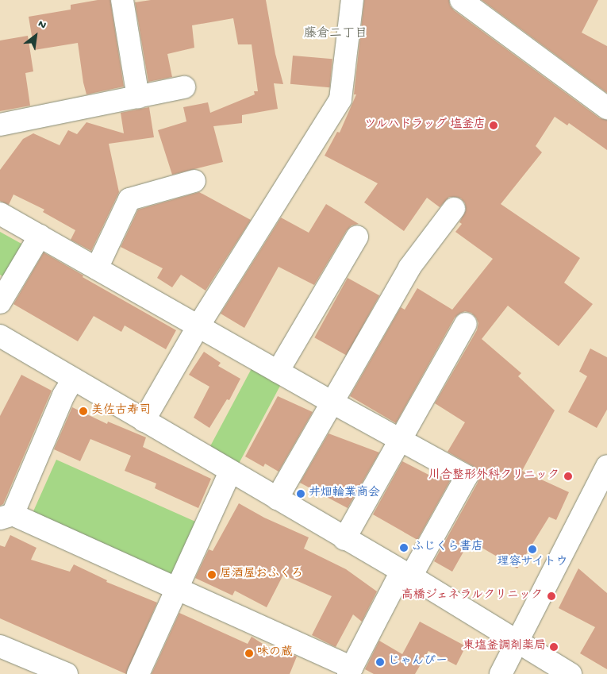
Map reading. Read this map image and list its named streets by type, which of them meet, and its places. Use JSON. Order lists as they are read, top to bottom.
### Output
{
  "districts": ["藤倉二丁目"],
  "places": [
    "ツルハドラッグ 塩釜店",
    "美佐古寿司",
    "川合整形外科クリニック",
    "井畑輪業商会",
    "ふじくら書店",
    "理容サイトウ",
    "居酒屋おふくろ",
    "高橋ジェネラルクリニック",
    "東塩釜調剤薬局",
    "味の蔵",
    "じゃんぴー"
  ],
  "north": "top right"
}
